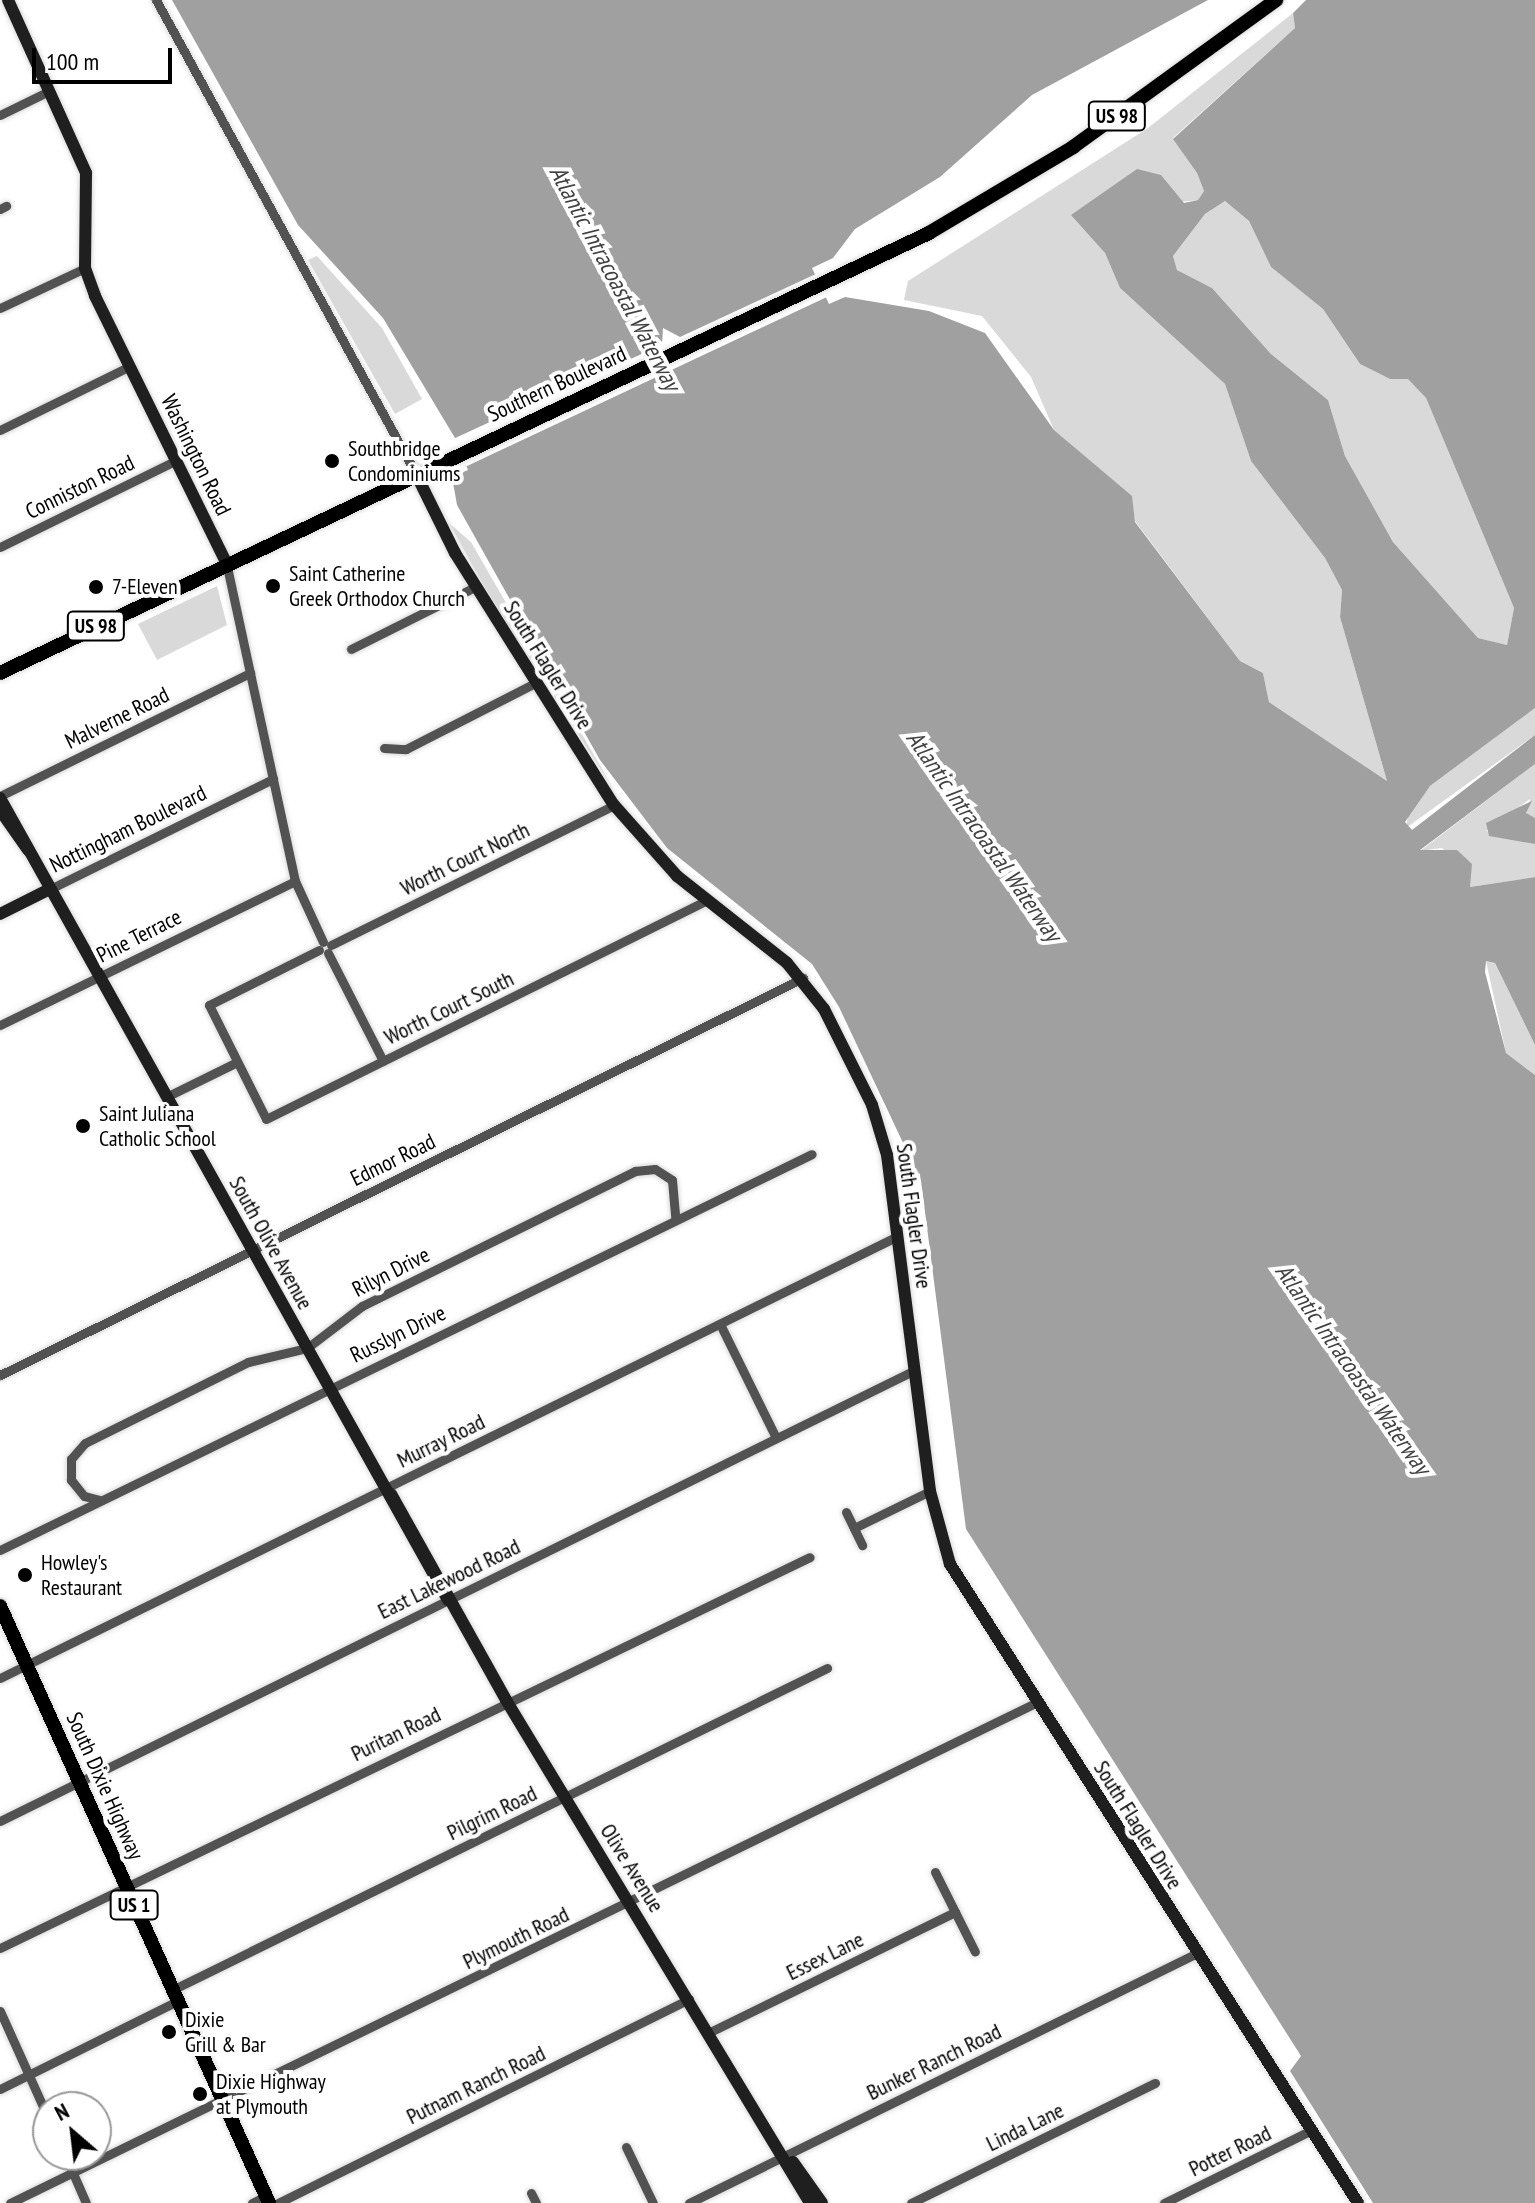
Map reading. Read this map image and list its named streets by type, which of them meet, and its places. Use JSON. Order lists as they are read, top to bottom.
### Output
{
  "streets": {
    "main road": [
      "US 98",
      "Southern Boulevard",
      "South Dixie Highway",
      "US 1"
    ],
    "street": [
      "Washington Road",
      "Conniston Road",
      "South Flagler Drive",
      "Malverne Road",
      "Nottingham Boulevard",
      "Worth Court North",
      "Pine Terrace",
      "Worth Court South",
      "Edmor Road",
      "South Olive Avenue",
      "Rilyn Drive",
      "Russlyn Drive",
      "Murray Road",
      "East Lakewood Road",
      "Puritan Road",
      "Pilgrim Road",
      "Olive Avenue",
      "Plymouth Road",
      "Essex Lane",
      "Bunker Ranch Road",
      "Putnam Ranch Road",
      "Linda Lane",
      "Potter Road"
    ]
  },
  "crossings": [
    ["Southern Boulevard", "Washington Road"],
    ["Southern Boulevard", "South Flagler Drive"],
    ["Washington Road", "Conniston Road"],
    ["Washington Road", "Malverne Road"],
    ["Washington Road", "Nottingham Boulevard"],
    ["Washington Road", "Worth Court North"],
    ["Washington Road", "Pine Terrace"],
    ["Washington Road", "Worth Court South"],
    ["South Flagler Drive", "Worth Court North"],
    ["South Flagler Drive", "Worth Court South"],
    ["South Flagler Drive", "Edmor Road"],
    ["South Flagler Drive", "Murray Road"],
    ["South Flagler Drive", "East Lakewood Road"],
    ["South Flagler Drive", "Plymouth Road"],
    ["South Flagler Drive", "Bunker Ranch Road"],
    ["South Flagler Drive", "Potter Road"],
    ["Malverne Road", "South Olive Avenue"],
    ["Nottingham Boulevard", "South Olive Avenue"],
    ["Worth Court North", "Worth Court South"],
    ["Pine Terrace", "South Olive Avenue"],
    ["Edmor Road", "South Olive Avenue"],
    ["South Olive Avenue", "Rilyn Drive"],
    ["South Olive Avenue", "Russlyn Drive"],
    ["South Olive Avenue", "Murray Road"],
    ["South Olive Avenue", "Olive Avenue"],
    ["Rilyn Drive", "Russlyn Drive"],
    ["Murray Road", "South Dixie Highway"],
    ["Murray Road", "Olive Avenue"],
    ["East Lakewood Road", "South Dixie Highway"],
    ["East Lakewood Road", "Olive Avenue"],
    ["Puritan Road", "South Dixie Highway"],
    ["Puritan Road", "Olive Avenue"],
    ["South Dixie Highway", "Pilgrim Road"],
    ["South Dixie Highway", "Plymouth Road"],
    ["South Dixie Highway", "Putnam Ranch Road"],
    ["Pilgrim Road", "Olive Avenue"],
    ["Olive Avenue", "Plymouth Road"],
    ["Olive Avenue", "Essex Lane"],
    ["Olive Avenue", "Bunker Ranch Road"],
    ["Olive Avenue", "Putnam Ranch Road"]
  ],
  "water": ["Atlantic Intracoastal Waterway"],
  "places": [
    "Southbridge Condominiums",
    "Saint Catherine Greek Orthodox Church",
    "7-Eleven",
    "Saint Juliana Catholic School",
    "Howley's Restaurant",
    "Dixie Grill & Bar",
    "Dixie Highway at Plymouth"
  ],
  "scale_bar": "100 m",
  "north": "top left"
}
